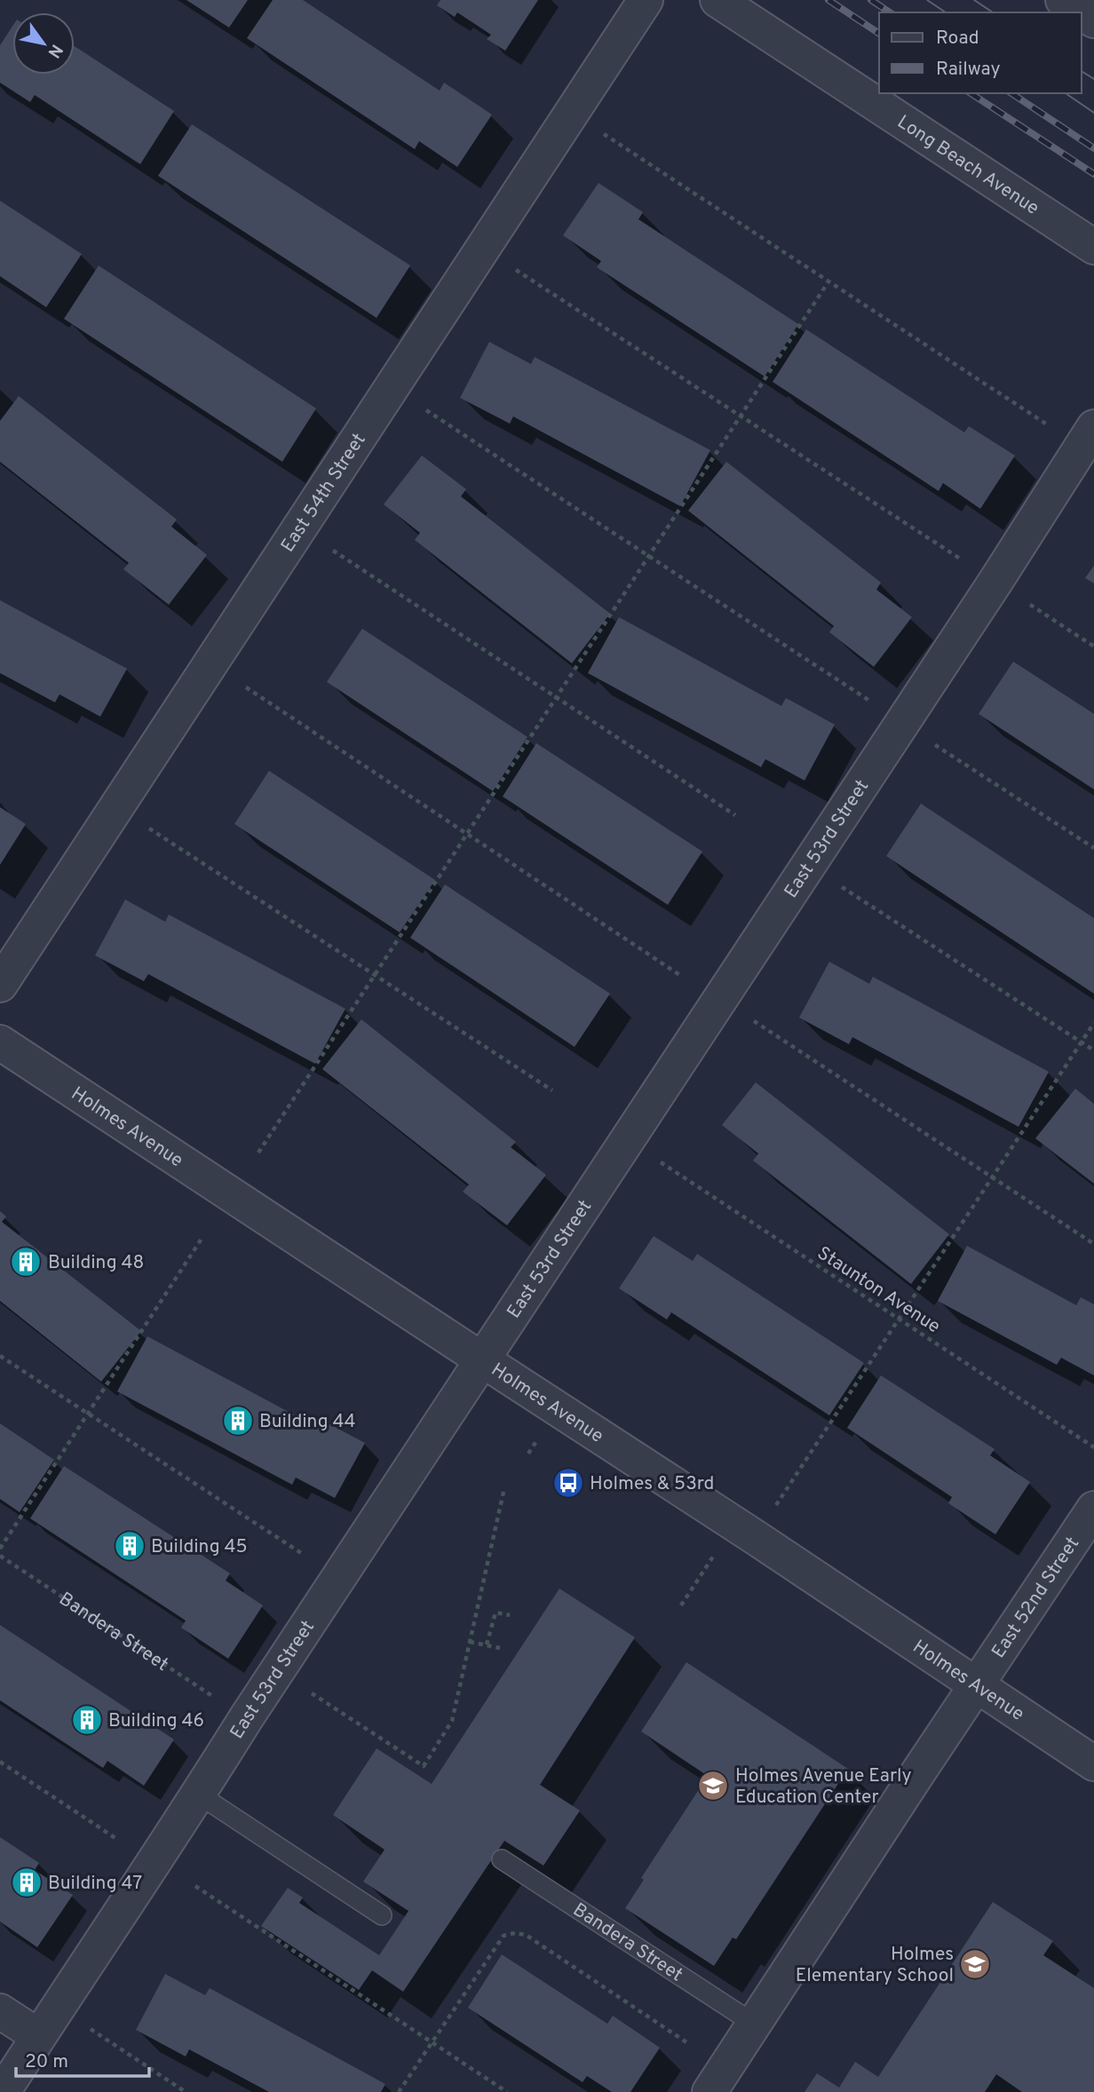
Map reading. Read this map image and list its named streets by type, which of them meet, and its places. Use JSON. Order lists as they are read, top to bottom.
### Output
{
  "streets": {
    "street": [
      "Long Beach Avenue",
      "East 54th Street",
      "East 53rd Street",
      "Holmes Avenue",
      "East 52nd Street"
    ],
    "lane": ["Bandera Street"],
    "path": ["Staunton Avenue"]
  },
  "crossings": [
    ["East 53rd Street", "Holmes Avenue"],
    ["Holmes Avenue", "East 52nd Street"],
    ["East 52nd Street", "Bandera Street"]
  ],
  "places": {
    "building": [
      "Building 48",
      "Building 44",
      "Building 45",
      "Building 46",
      "Building 47"
    ],
    "bus stop": ["Holmes & 53rd"],
    "school or university": ["Holmes Avenue Early Education Center", "Holmes Elementary School"]
  },
  "legend": ["Road", "Railway"],
  "scale_bar": "20 m",
  "north": "bottom right"
}
